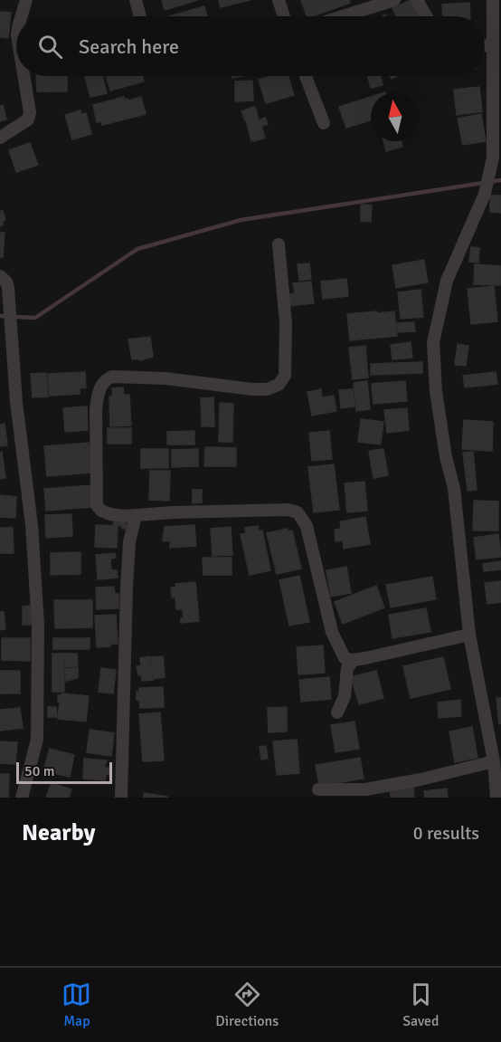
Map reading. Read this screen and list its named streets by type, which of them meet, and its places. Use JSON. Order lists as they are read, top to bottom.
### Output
{
  "scale_bar": "50 m",
  "north": "top",
  "page": {
    "search": "Search here",
    "scale": "50 m",
    "heading": ["Nearby", "0 results"],
    "nav": ["Map", "Directions", "Saved"]
  }
}
